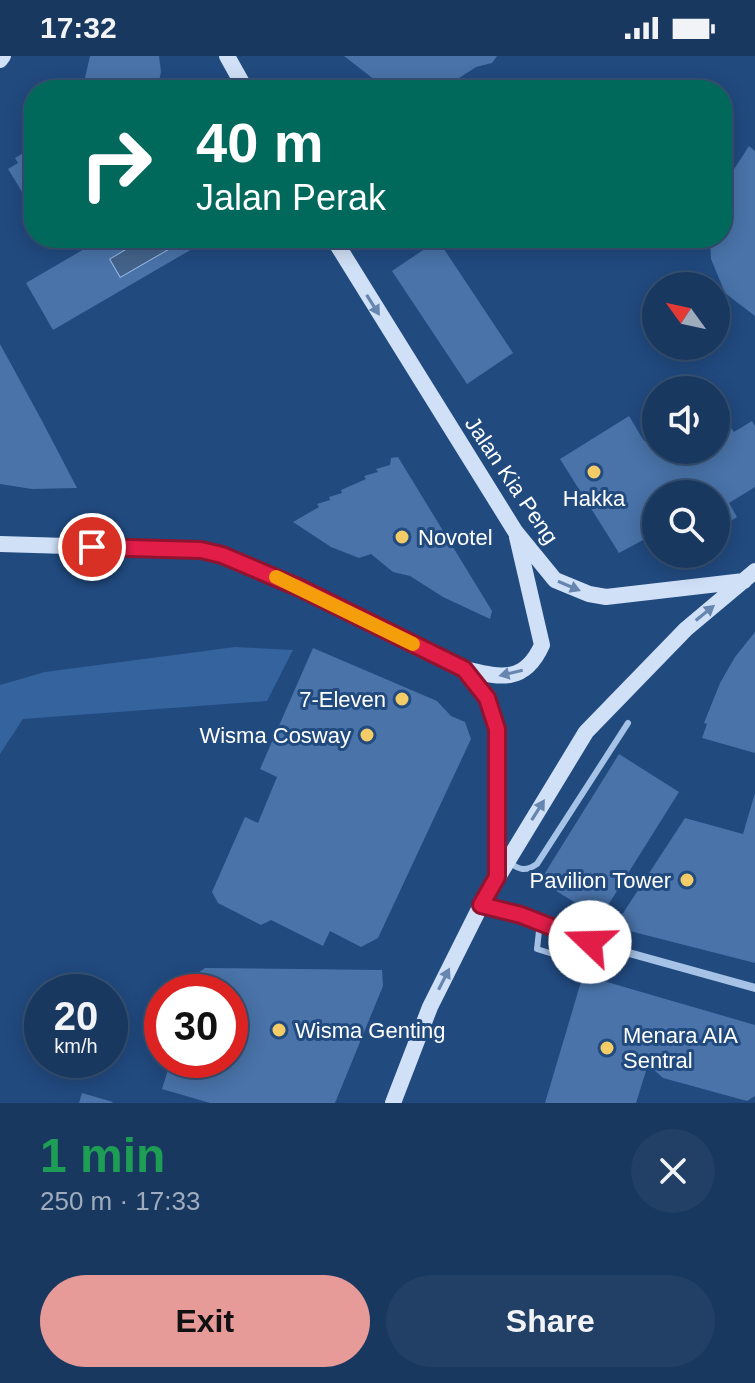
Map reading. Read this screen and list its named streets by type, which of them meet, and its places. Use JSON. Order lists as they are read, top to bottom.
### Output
{
  "streets": {
    "street": ["Jalan Kia Peng"]
  },
  "one_way": ["Jalan Kia Peng"],
  "places": [
    "Hakka",
    "Novotel",
    "7-Eleven",
    "Wisma Cosway",
    "Pavilion Tower",
    "Wisma Genting",
    "Menara AIA Sentral"
  ],
  "north": "top left",
  "page": {
    "status": "17:32",
    "turn": ["40 m", "Jalan Perak"],
    "speed": "20 km/h",
    "limit": "30",
    "heading": ["1 min", "250 m · 17:33"],
    "buttons": ["Exit", "Share"]
  }
}
